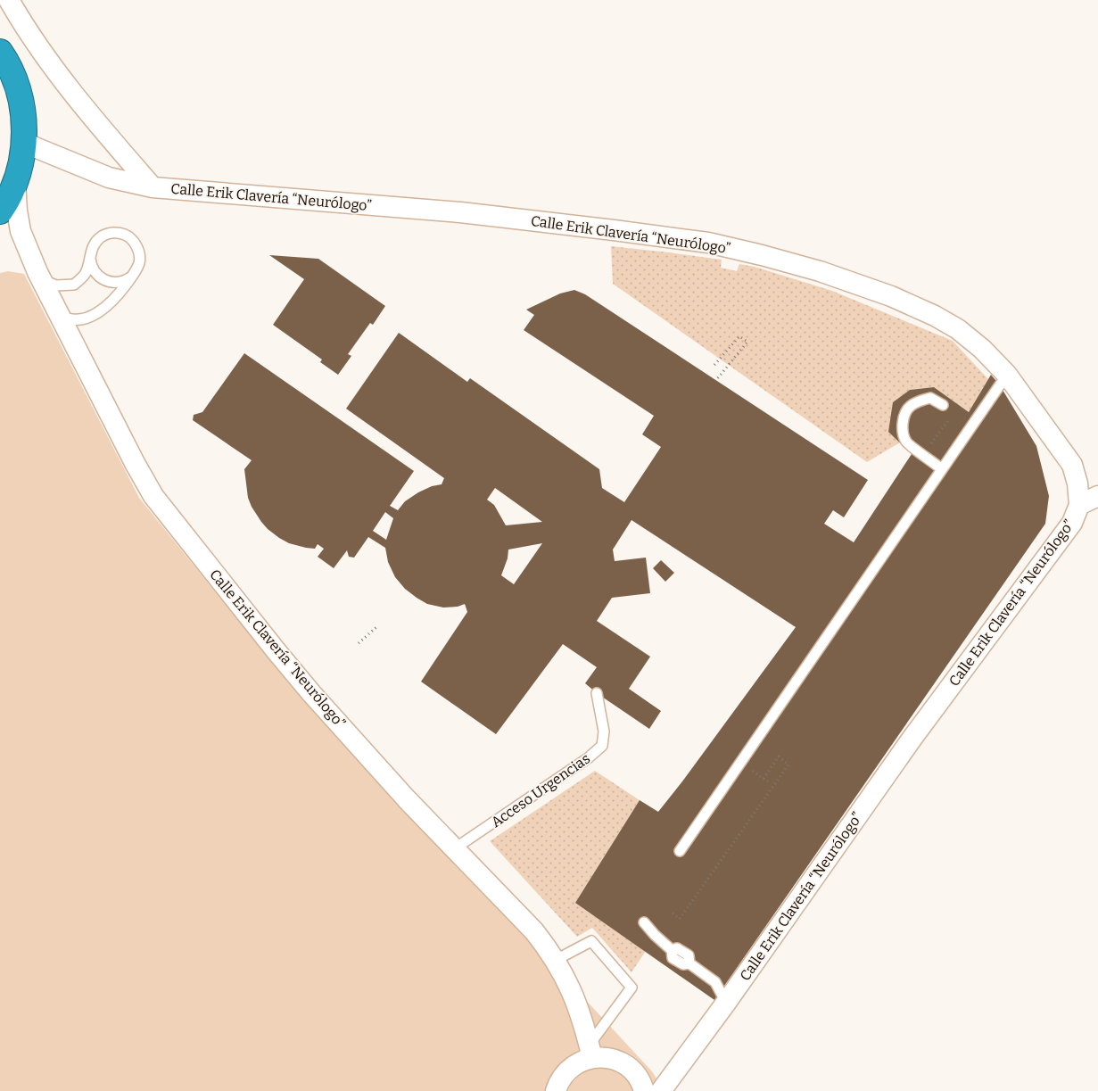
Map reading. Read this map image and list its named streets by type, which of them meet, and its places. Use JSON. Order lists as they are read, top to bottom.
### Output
{
  "streets": {
    "street": ["Calle Erik Clavería “Neurólogo”"],
    "lane": ["Acceso Urgencias"]
  },
  "crossings": [
    ["Calle Erik Clavería “Neurólogo”", "Acceso Urgencias"]
  ]
}
